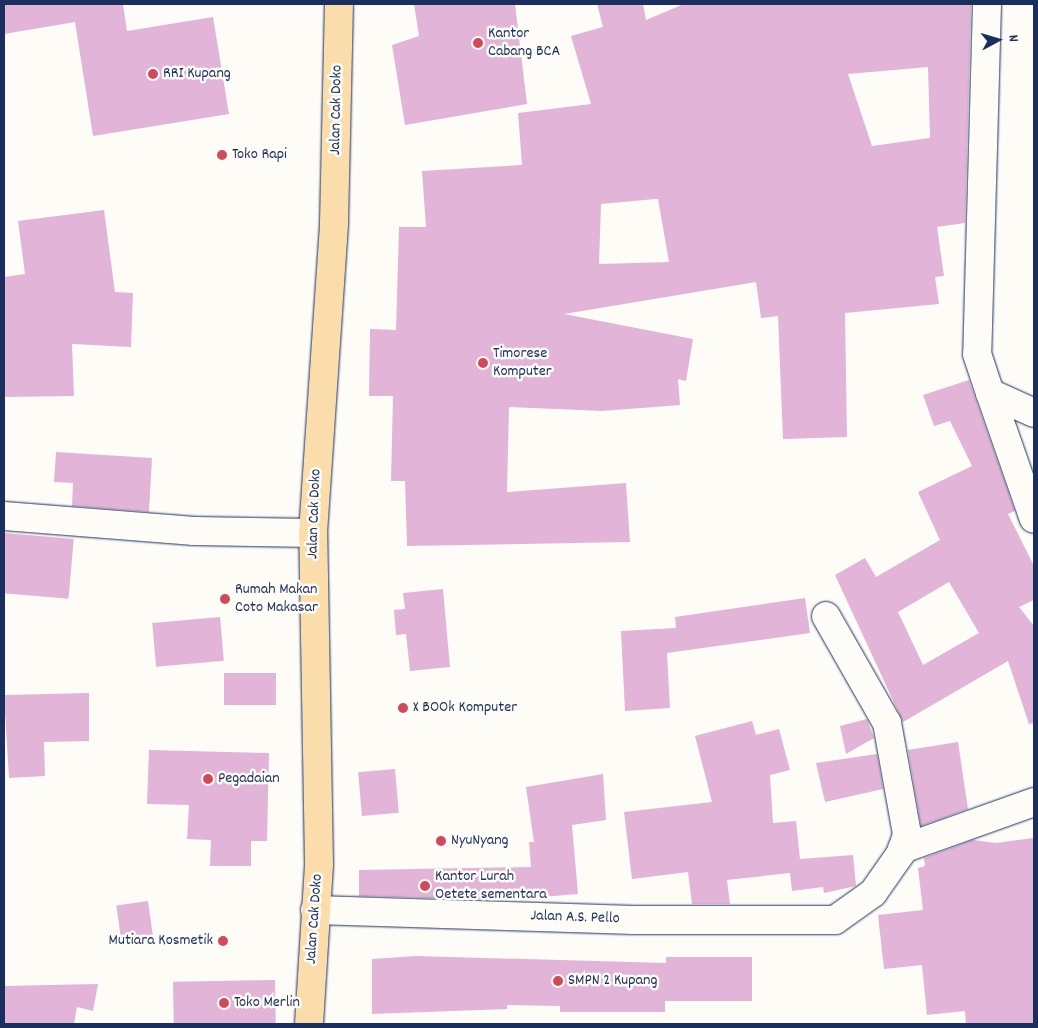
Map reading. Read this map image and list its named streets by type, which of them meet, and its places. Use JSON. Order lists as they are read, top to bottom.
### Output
{
  "streets": {
    "main road": ["Jalan Cak Doko"],
    "street": ["Jalan A.S. Pello"]
  },
  "crossings": [
    ["Jalan Cak Doko", "Jalan A.S. Pello"]
  ],
  "places": [
    "Kantor Cabang BCA",
    "RRI Kupang",
    "Toko Rapi",
    "Timorese Komputer",
    "Rumah Makan Coto Makasar",
    "X BOOk Komputer",
    "Pegadaian",
    "NyuNyang",
    "Kantor Lurah Oetete sementara",
    "Mutiara Kosmetik",
    "SMPN 2 Kupang",
    "Toko Merlin"
  ],
  "north": "right"
}
